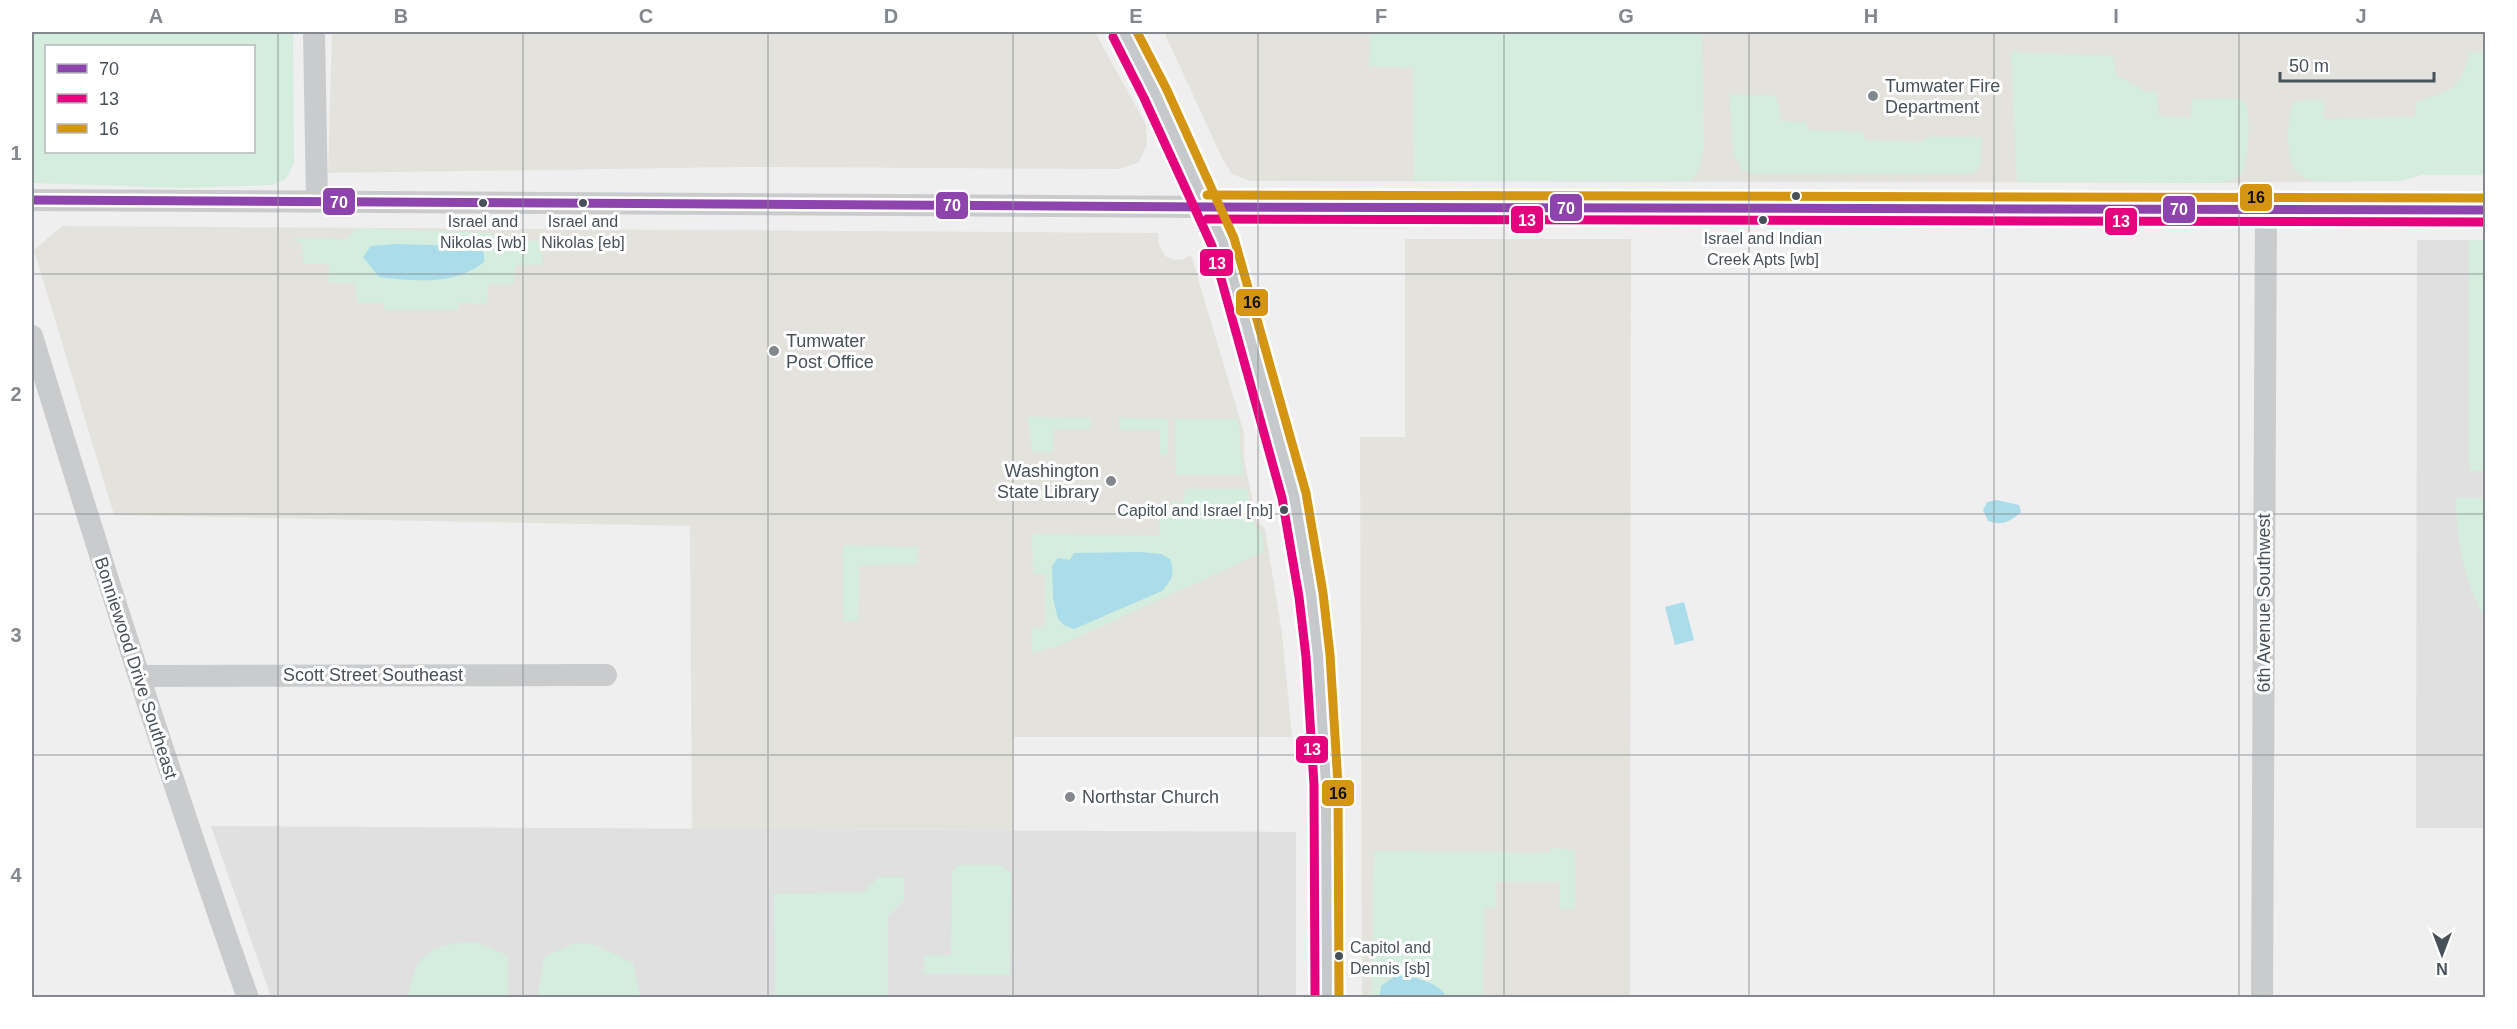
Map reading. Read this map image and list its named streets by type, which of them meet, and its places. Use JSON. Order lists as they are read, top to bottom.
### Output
{
  "streets": {
    "street": ["6th Avenue Southwest", "Bonniewood Drive Southeast", "Scott Street Southeast"]
  },
  "crossings": [
    ["Bonniewood Drive Southeast", "Scott Street Southeast"]
  ],
  "places": [
    "Tumwater Fire Department",
    "Israel and Nikolas [wb]",
    "Israel and Nikolas [eb]",
    "Israel and Indian Creek Apts [wb]",
    "Tumwater Post Office",
    "Washington State Library",
    "Capitol and Israel [nb]",
    "Northstar Church",
    "Capitol and Dennis [sb]"
  ],
  "lines": ["transit line 16", "transit line 13", "transit line 70"],
  "legend": ["70", "13", "16"],
  "scale_bar": "50 m",
  "north": "bottom",
  "grid": {
    "columns": [
      "A",
      "B",
      "C",
      "D",
      "E",
      "F",
      "G",
      "H",
      "I",
      "J"
    ],
    "rows": [
      "1",
      "2",
      "3",
      "4"
    ]
  }
}
